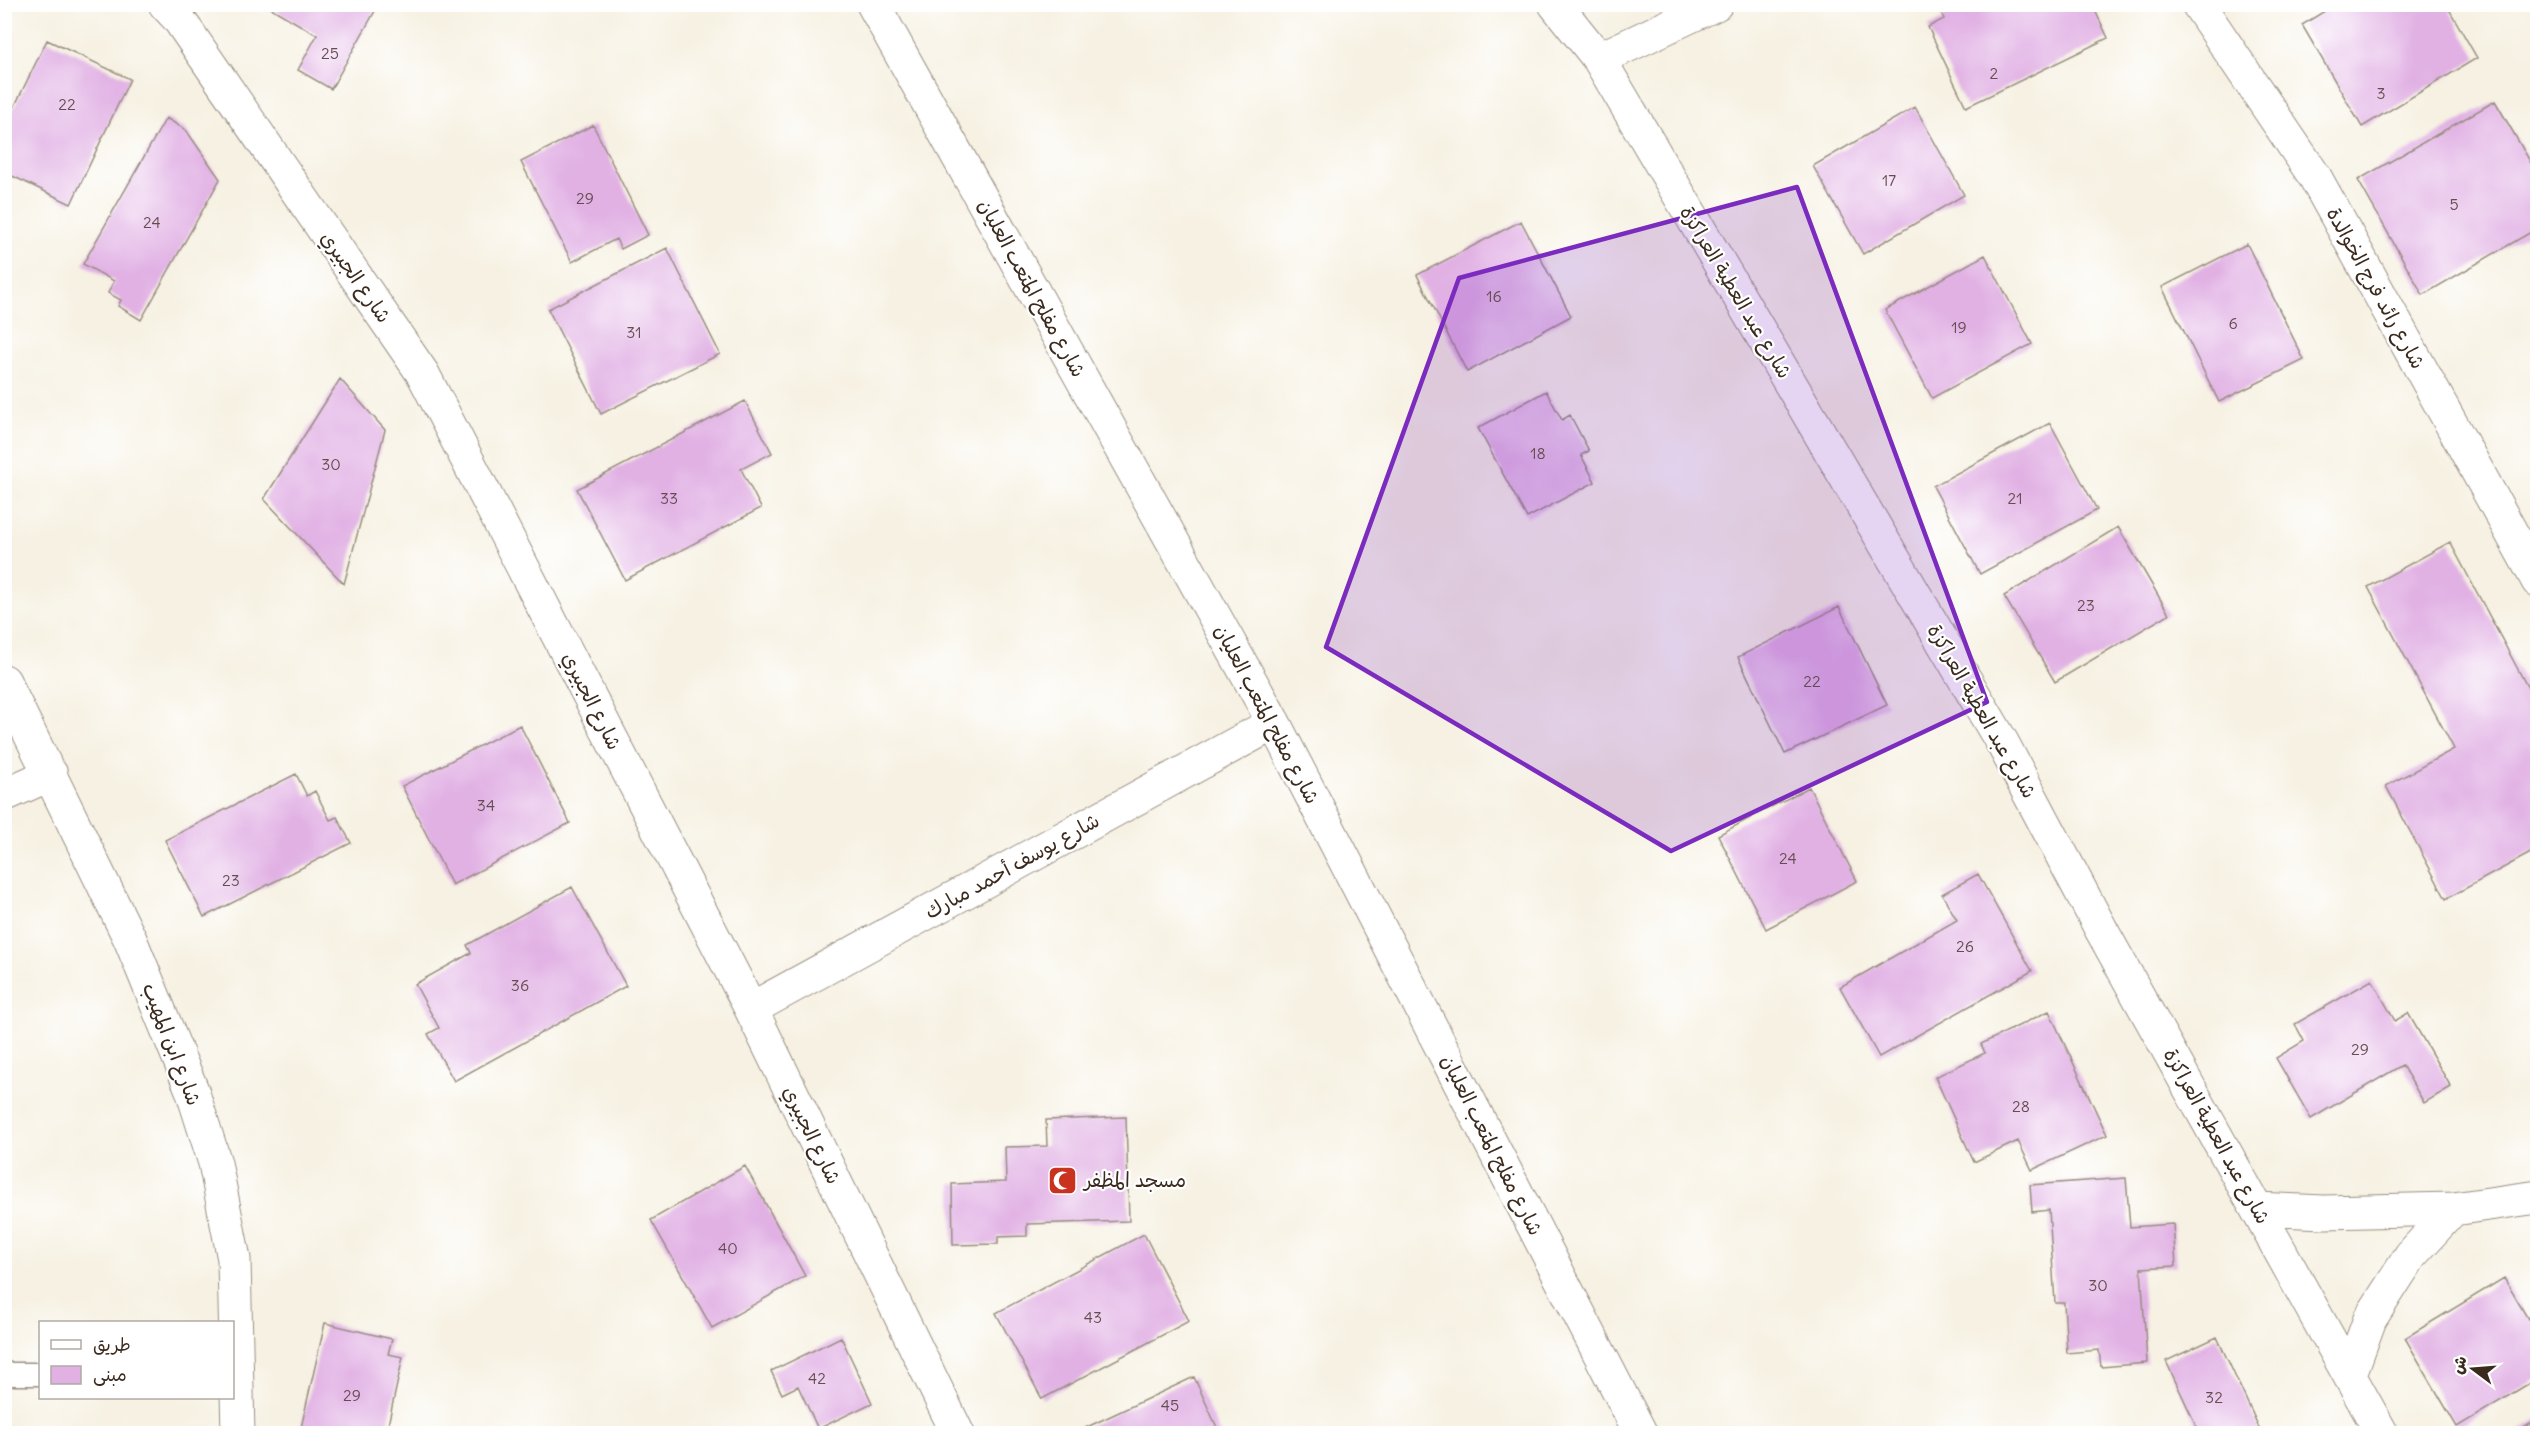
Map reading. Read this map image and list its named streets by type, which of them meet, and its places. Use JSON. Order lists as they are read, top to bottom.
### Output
{
  "streets": {
    "street": [
      "شارع الجبيري",
      "شارع مفلح المتعب العليان",
      "شارع رائد فرج الخوالدة",
      "شارع عبد العطية العراكزة",
      "شارع يوسف أحمد مبارك",
      "شارع ابن المهيب"
    ]
  },
  "crossings": [
    ["شارع الجبيري", "شارع يوسف أحمد مبارك"],
    ["شارع مفلح المتعب العليان", "شارع يوسف أحمد مبارك"]
  ],
  "places": {
    "mosque": ["مسجد المظفر"]
  },
  "house_numbers": [
    "25",
    "2",
    "3",
    "22",
    "17",
    "29",
    "5",
    "24",
    "16",
    "6",
    "19",
    "31",
    "18",
    "30",
    "33",
    "21",
    "23",
    "22",
    "34",
    "24",
    "23",
    "26",
    "36",
    "29",
    "28",
    "40",
    "30",
    "43",
    "42",
    "29",
    "32",
    "45"
  ],
  "legend": ["طريق", "مبنى"],
  "north": "left"
}
